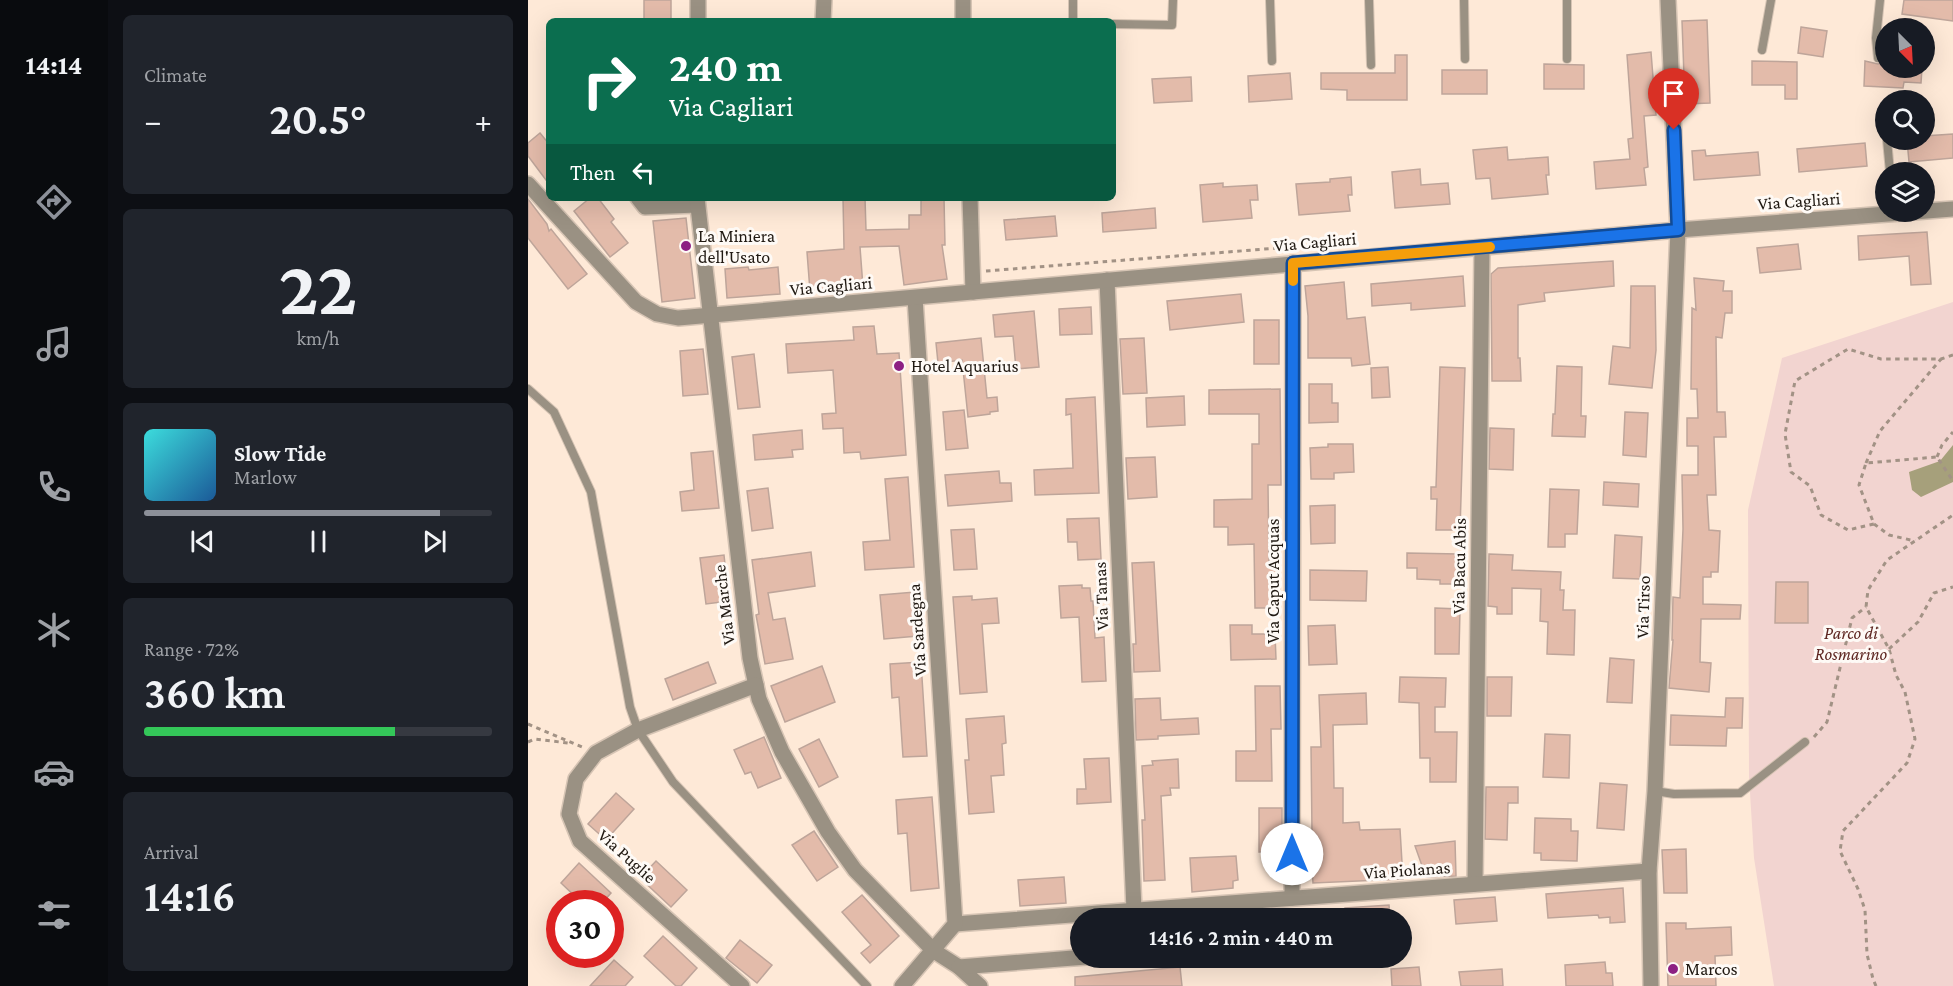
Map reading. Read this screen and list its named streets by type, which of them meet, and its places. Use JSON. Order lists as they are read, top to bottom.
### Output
{
  "streets": {
    "street": [
      "Via Cagliari",
      "Via Bacu Abis",
      "Via Caput Acquas",
      "Via Tanas",
      "Via Marche",
      "Via Tirso",
      "Via Sardegna",
      "Via Puglie",
      "Via Piolanas"
    ]
  },
  "crossings": [
    ["Via Cagliari", "Via Bacu Abis"],
    ["Via Cagliari", "Via Caput Acquas"],
    ["Via Cagliari", "Via Tanas"],
    ["Via Cagliari", "Via Marche"],
    ["Via Cagliari", "Via Tirso"],
    ["Via Cagliari", "Via Sardegna"],
    ["Via Bacu Abis", "Via Piolanas"],
    ["Via Caput Acquas", "Via Piolanas"],
    ["Via Marche", "Via Puglie"],
    ["Via Tirso", "Via Piolanas"],
    ["Via Sardegna", "Via Piolanas"]
  ],
  "parks": ["Parco di Rosmarino"],
  "places": ["La Miniera dell'Usato", "Hotel Aquarius", "Marcos"],
  "north": "bottom right",
  "page": {
    "tabs": "14:14",
    "tile": [
      "Climate",
      ["22", "km/h"],
      ["Range · 72%", "360 km"],
      ["Arrival", "14:16"]
    ],
    "turn": ["240 m", "Via Cagliari"],
    "heat": ["−", "20.5°", "+"],
    "then": "Then",
    "song": ["Slow Tide", "Marlow"],
    "limit": "30",
    "trip": "14:16 · 2 min · 440 m"
  }
}
